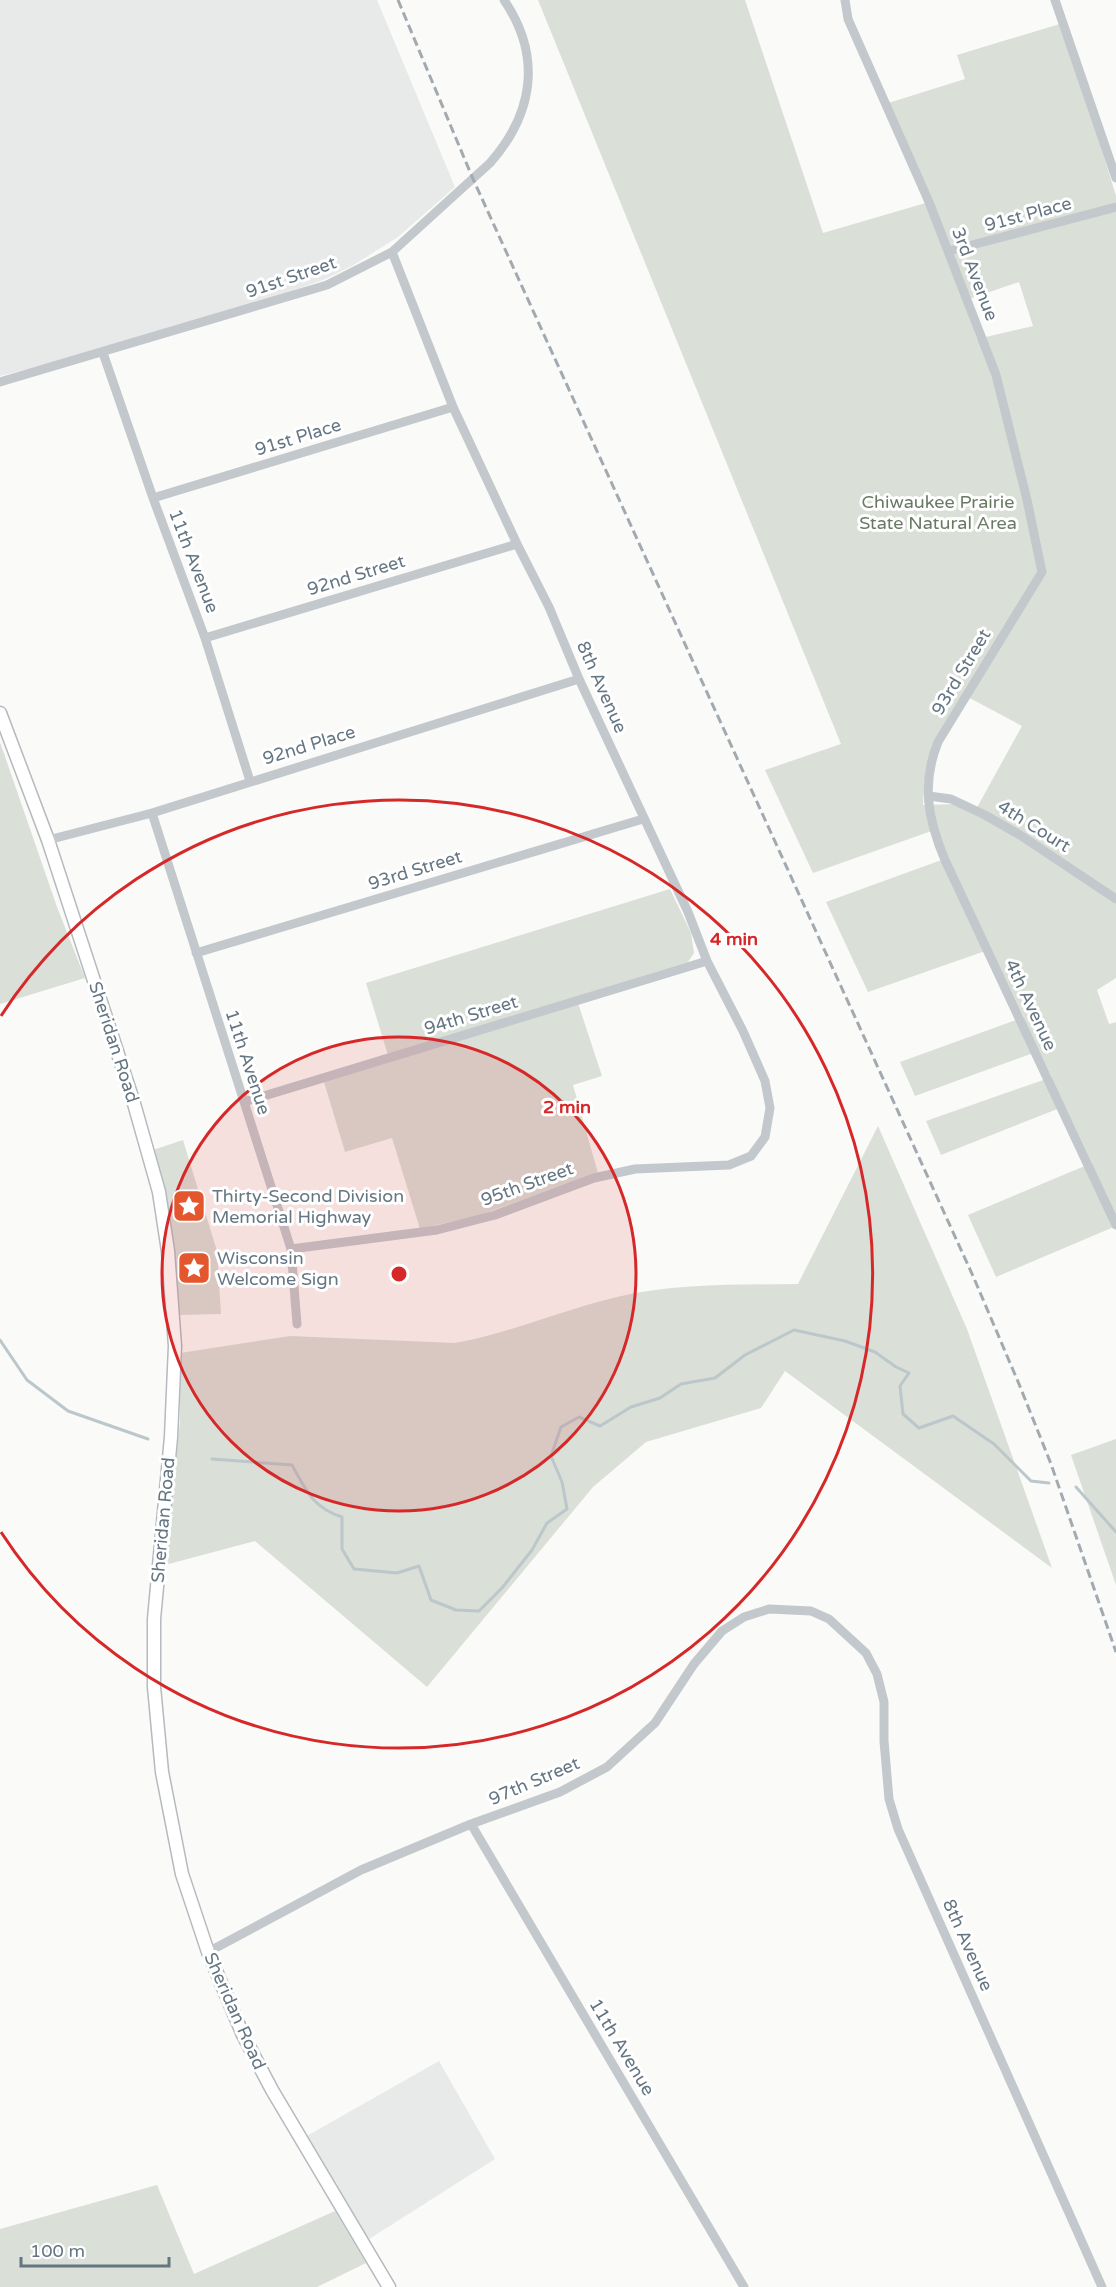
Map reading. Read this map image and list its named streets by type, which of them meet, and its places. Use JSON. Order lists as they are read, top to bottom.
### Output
{
  "streets": {
    "main road": ["Sheridan Road"],
    "street": [
      "91st Place",
      "3rd Avenue",
      "91st Street",
      "11th Avenue",
      "92nd Street",
      "93rd Street",
      "8th Avenue",
      "92nd Place",
      "4th Court",
      "4th Avenue",
      "94th Street",
      "95th Street",
      "97th Street"
    ]
  },
  "crossings": [
    ["91st Place", "3rd Avenue"],
    ["91st Place", "11th Avenue"],
    ["91st Place", "8th Avenue"],
    ["3rd Avenue", "93rd Street"],
    ["91st Street", "11th Avenue"],
    ["91st Street", "8th Avenue"],
    ["11th Avenue", "92nd Street"],
    ["11th Avenue", "93rd Street"],
    ["11th Avenue", "92nd Place"],
    ["11th Avenue", "94th Street"],
    ["11th Avenue", "95th Street"],
    ["11th Avenue", "97th Street"],
    ["92nd Street", "8th Avenue"],
    ["93rd Street", "8th Avenue"],
    ["93rd Street", "4th Court"],
    ["93rd Street", "4th Avenue"],
    ["8th Avenue", "92nd Place"],
    ["8th Avenue", "94th Street"],
    ["8th Avenue", "95th Street"],
    ["8th Avenue", "97th Street"],
    ["92nd Place", "Sheridan Road"],
    ["4th Court", "4th Avenue"],
    ["Sheridan Road", "97th Street"]
  ],
  "parks": ["Chiwaukee Prairie State Natural Area"],
  "places": {
    "place": ["Thirty-Second Division Memorial Highway", "Wisconsin Welcome Sign"]
  },
  "scale_bar": "100 m",
  "rings": ["4 min", "2 min"]
}
